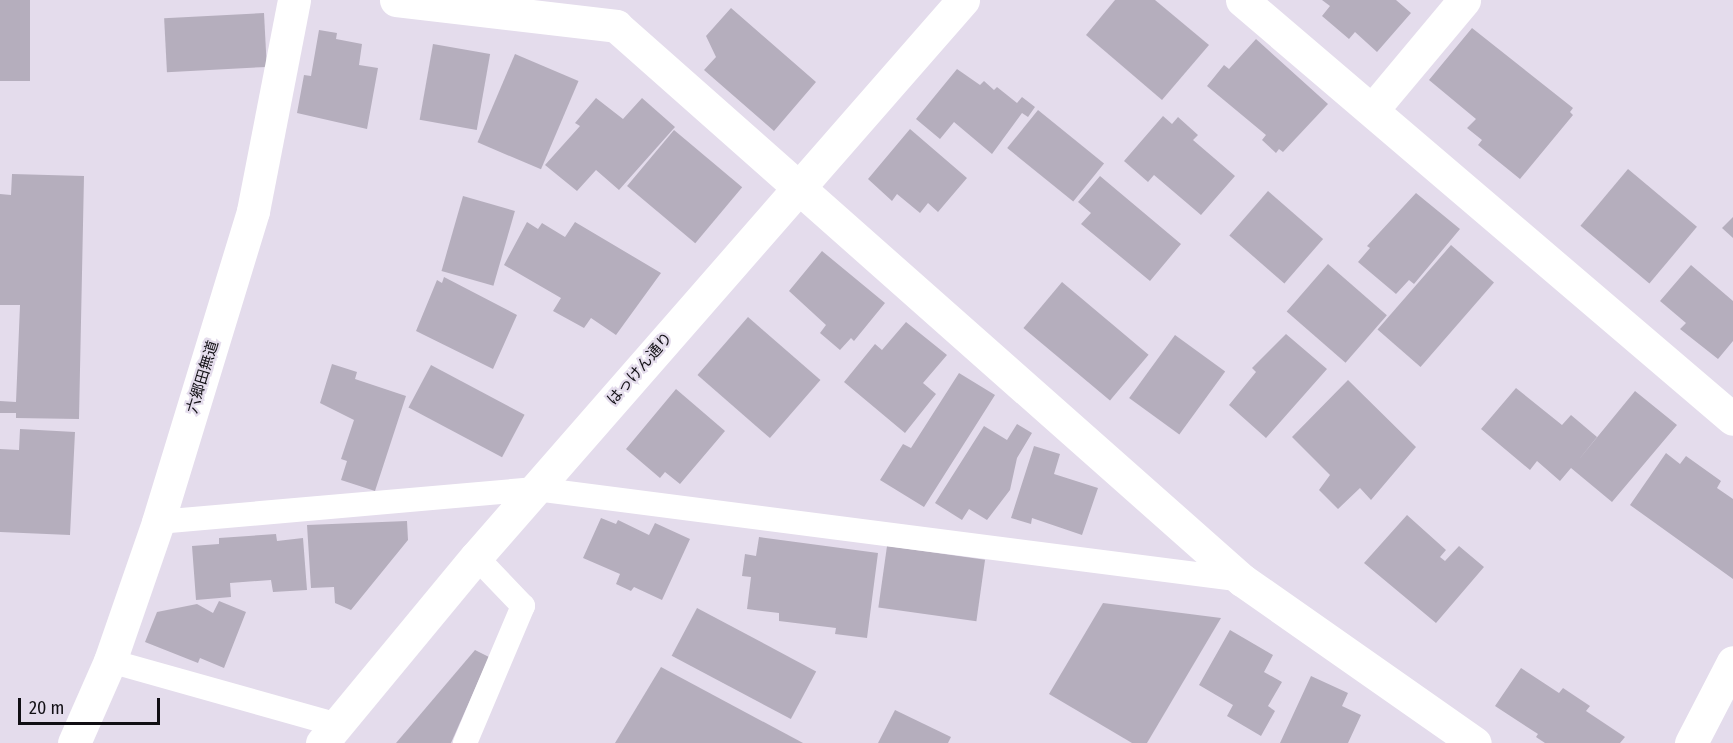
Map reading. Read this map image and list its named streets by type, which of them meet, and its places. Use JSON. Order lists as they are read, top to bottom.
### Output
{
  "streets": {
    "street": ["はっけん通り", "六郷田無道"]
  },
  "scale_bar": "20 m"
}
